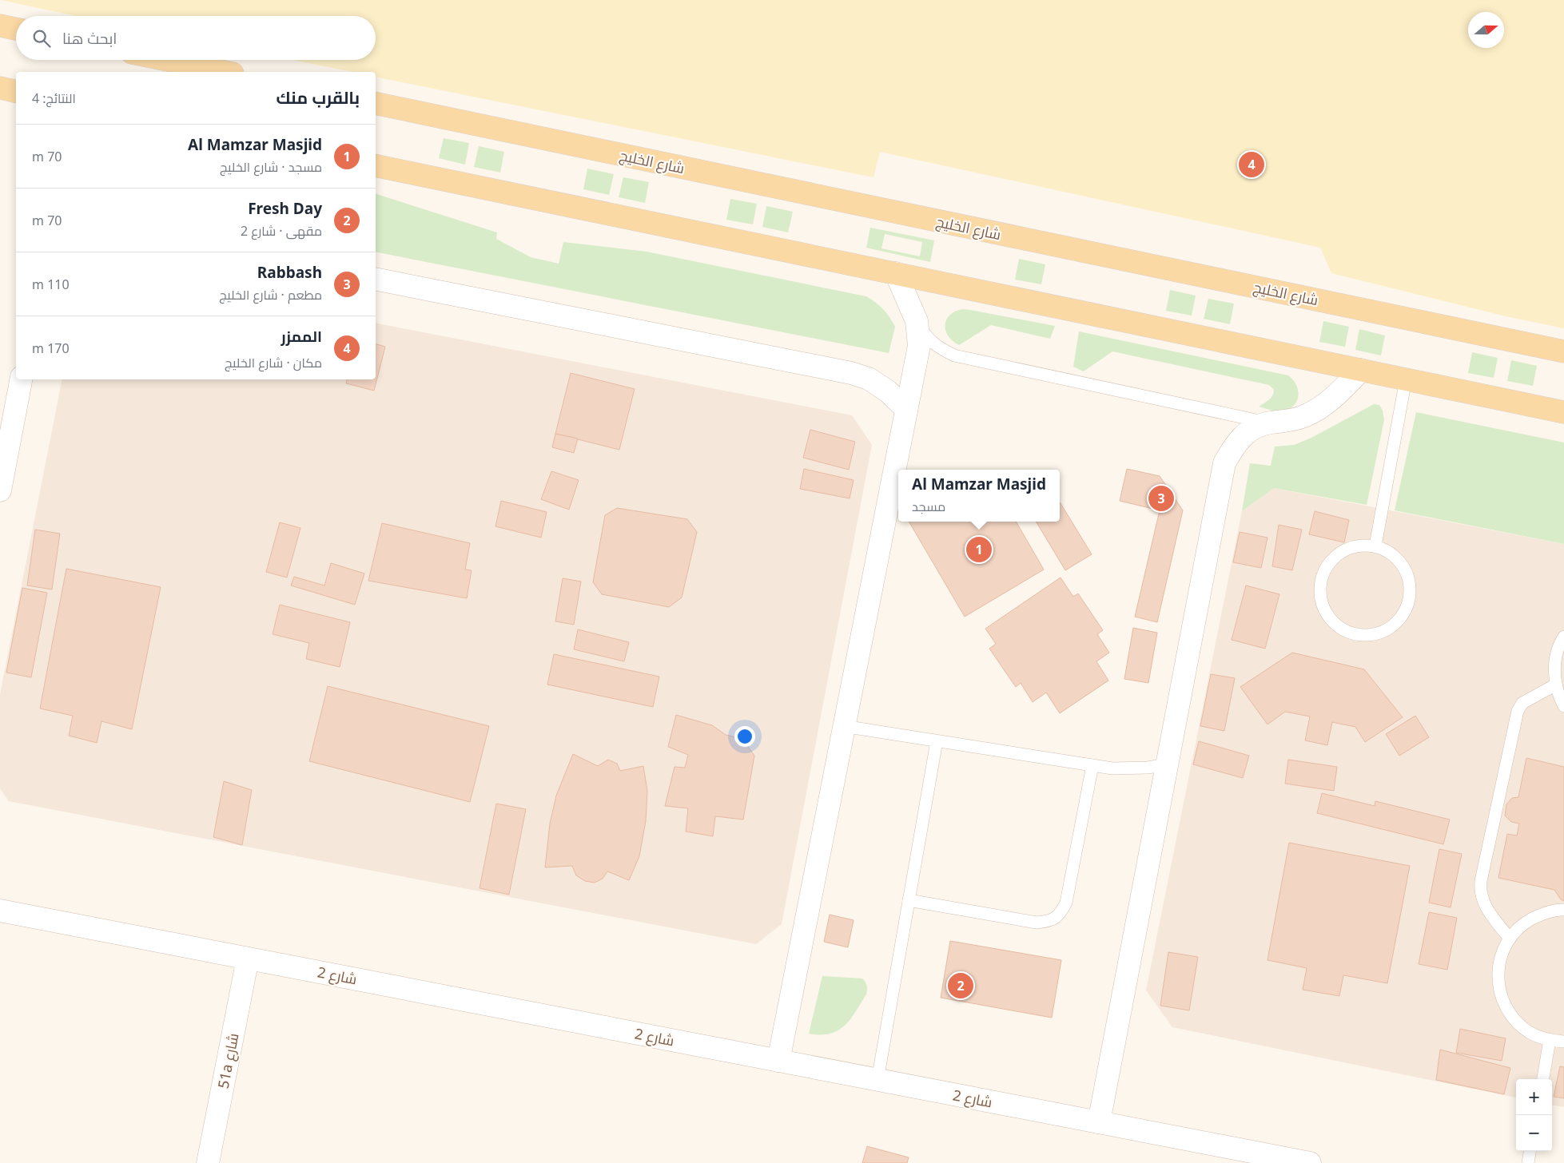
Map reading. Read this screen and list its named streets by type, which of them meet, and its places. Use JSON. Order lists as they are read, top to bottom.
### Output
{
  "streets": {
    "main road": ["شارع الخليج"],
    "street": ["شارع 2", "51a شارع"]
  },
  "crossings": [
    ["شارع 2", "51a شارع"]
  ],
  "north": "right",
  "page": {
    "search": "ابحث هنا",
    "heading": ["بالقرب منك", "النتائج: 4"],
    "list": [
      {
        "mark": "1",
        "name": "Al Mamzar Masjid",
        "note": "مسجد · شارع الخليج",
        "value": "70 m"
      },
      {
        "mark": "2",
        "name": "Fresh Day",
        "note": "مقهى · شارع 2",
        "value": "70 m"
      },
      {
        "mark": "3",
        "name": "Rabbash",
        "note": "مطعم · شارع الخليج",
        "value": "110 m"
      },
      {
        "mark": "4",
        "name": "الممزر",
        "note": "مكان · شارع الخليج",
        "value": "170 m"
      }
    ],
    "pins": [
      "4",
      "3",
      "1",
      "2"
    ],
    "popup": ["Al Mamzar Masjid", "مسجد"],
    "map_buttons": ["+", "−"]
  }
}
